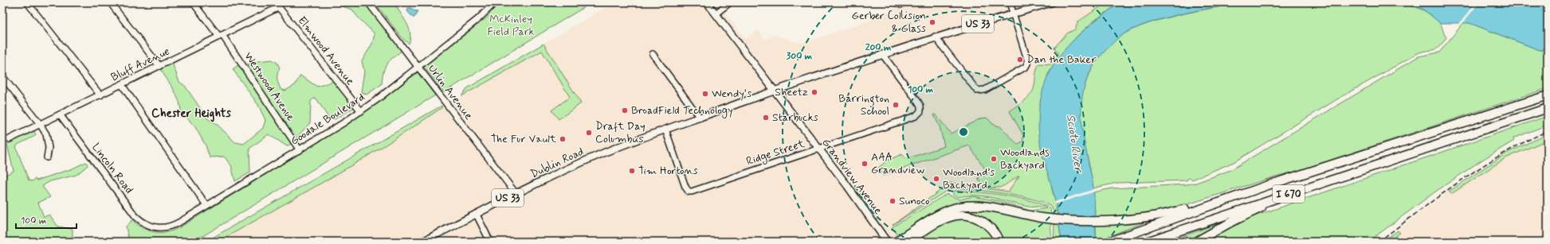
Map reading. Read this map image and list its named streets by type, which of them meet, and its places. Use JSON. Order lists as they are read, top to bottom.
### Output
{
  "streets": {
    "highway": ["I 670"],
    "main road": ["US 33", "Dublin Road", "Grandview Avenue"],
    "street": [
      "Elmwood Avenue",
      "Bluff Avenue",
      "Westwood Avenue",
      "Urlin Avenue",
      "Goodale Boulevard",
      "Ridge Street",
      "Lincoln Road"
    ]
  },
  "crossings": [
    ["Elmwood Avenue", "Bluff Avenue"],
    ["Elmwood Avenue", "Goodale Boulevard"],
    ["Bluff Avenue", "Westwood Avenue"],
    ["Bluff Avenue", "Lincoln Road"],
    ["Westwood Avenue", "Goodale Boulevard"],
    ["Urlin Avenue", "Goodale Boulevard"],
    ["Urlin Avenue", "Dublin Road"],
    ["Goodale Boulevard", "Lincoln Road"],
    ["Ridge Street", "Dublin Road"],
    ["Ridge Street", "Grandview Avenue"],
    ["Dublin Road", "Grandview Avenue"]
  ],
  "districts": ["Chester Heights"],
  "water": ["Scioto River"],
  "parks": ["McKinley Field Park"],
  "places": [
    "Gerber Collision & Glass",
    "Dan the Baker",
    "Sheetz",
    "Wendy's",
    "Barrington School",
    "BroadField Technology",
    "Starbucks",
    "Draft Day Columbus",
    "The Fur Vault",
    "Woodlands Backyard",
    "AAA Grandview",
    "Tim Hortons",
    "Woodland’s Backyard",
    "Sunoco"
  ],
  "scale_bar": "100 m",
  "rings": ["200 m", "300 m", "100 m"]
}
